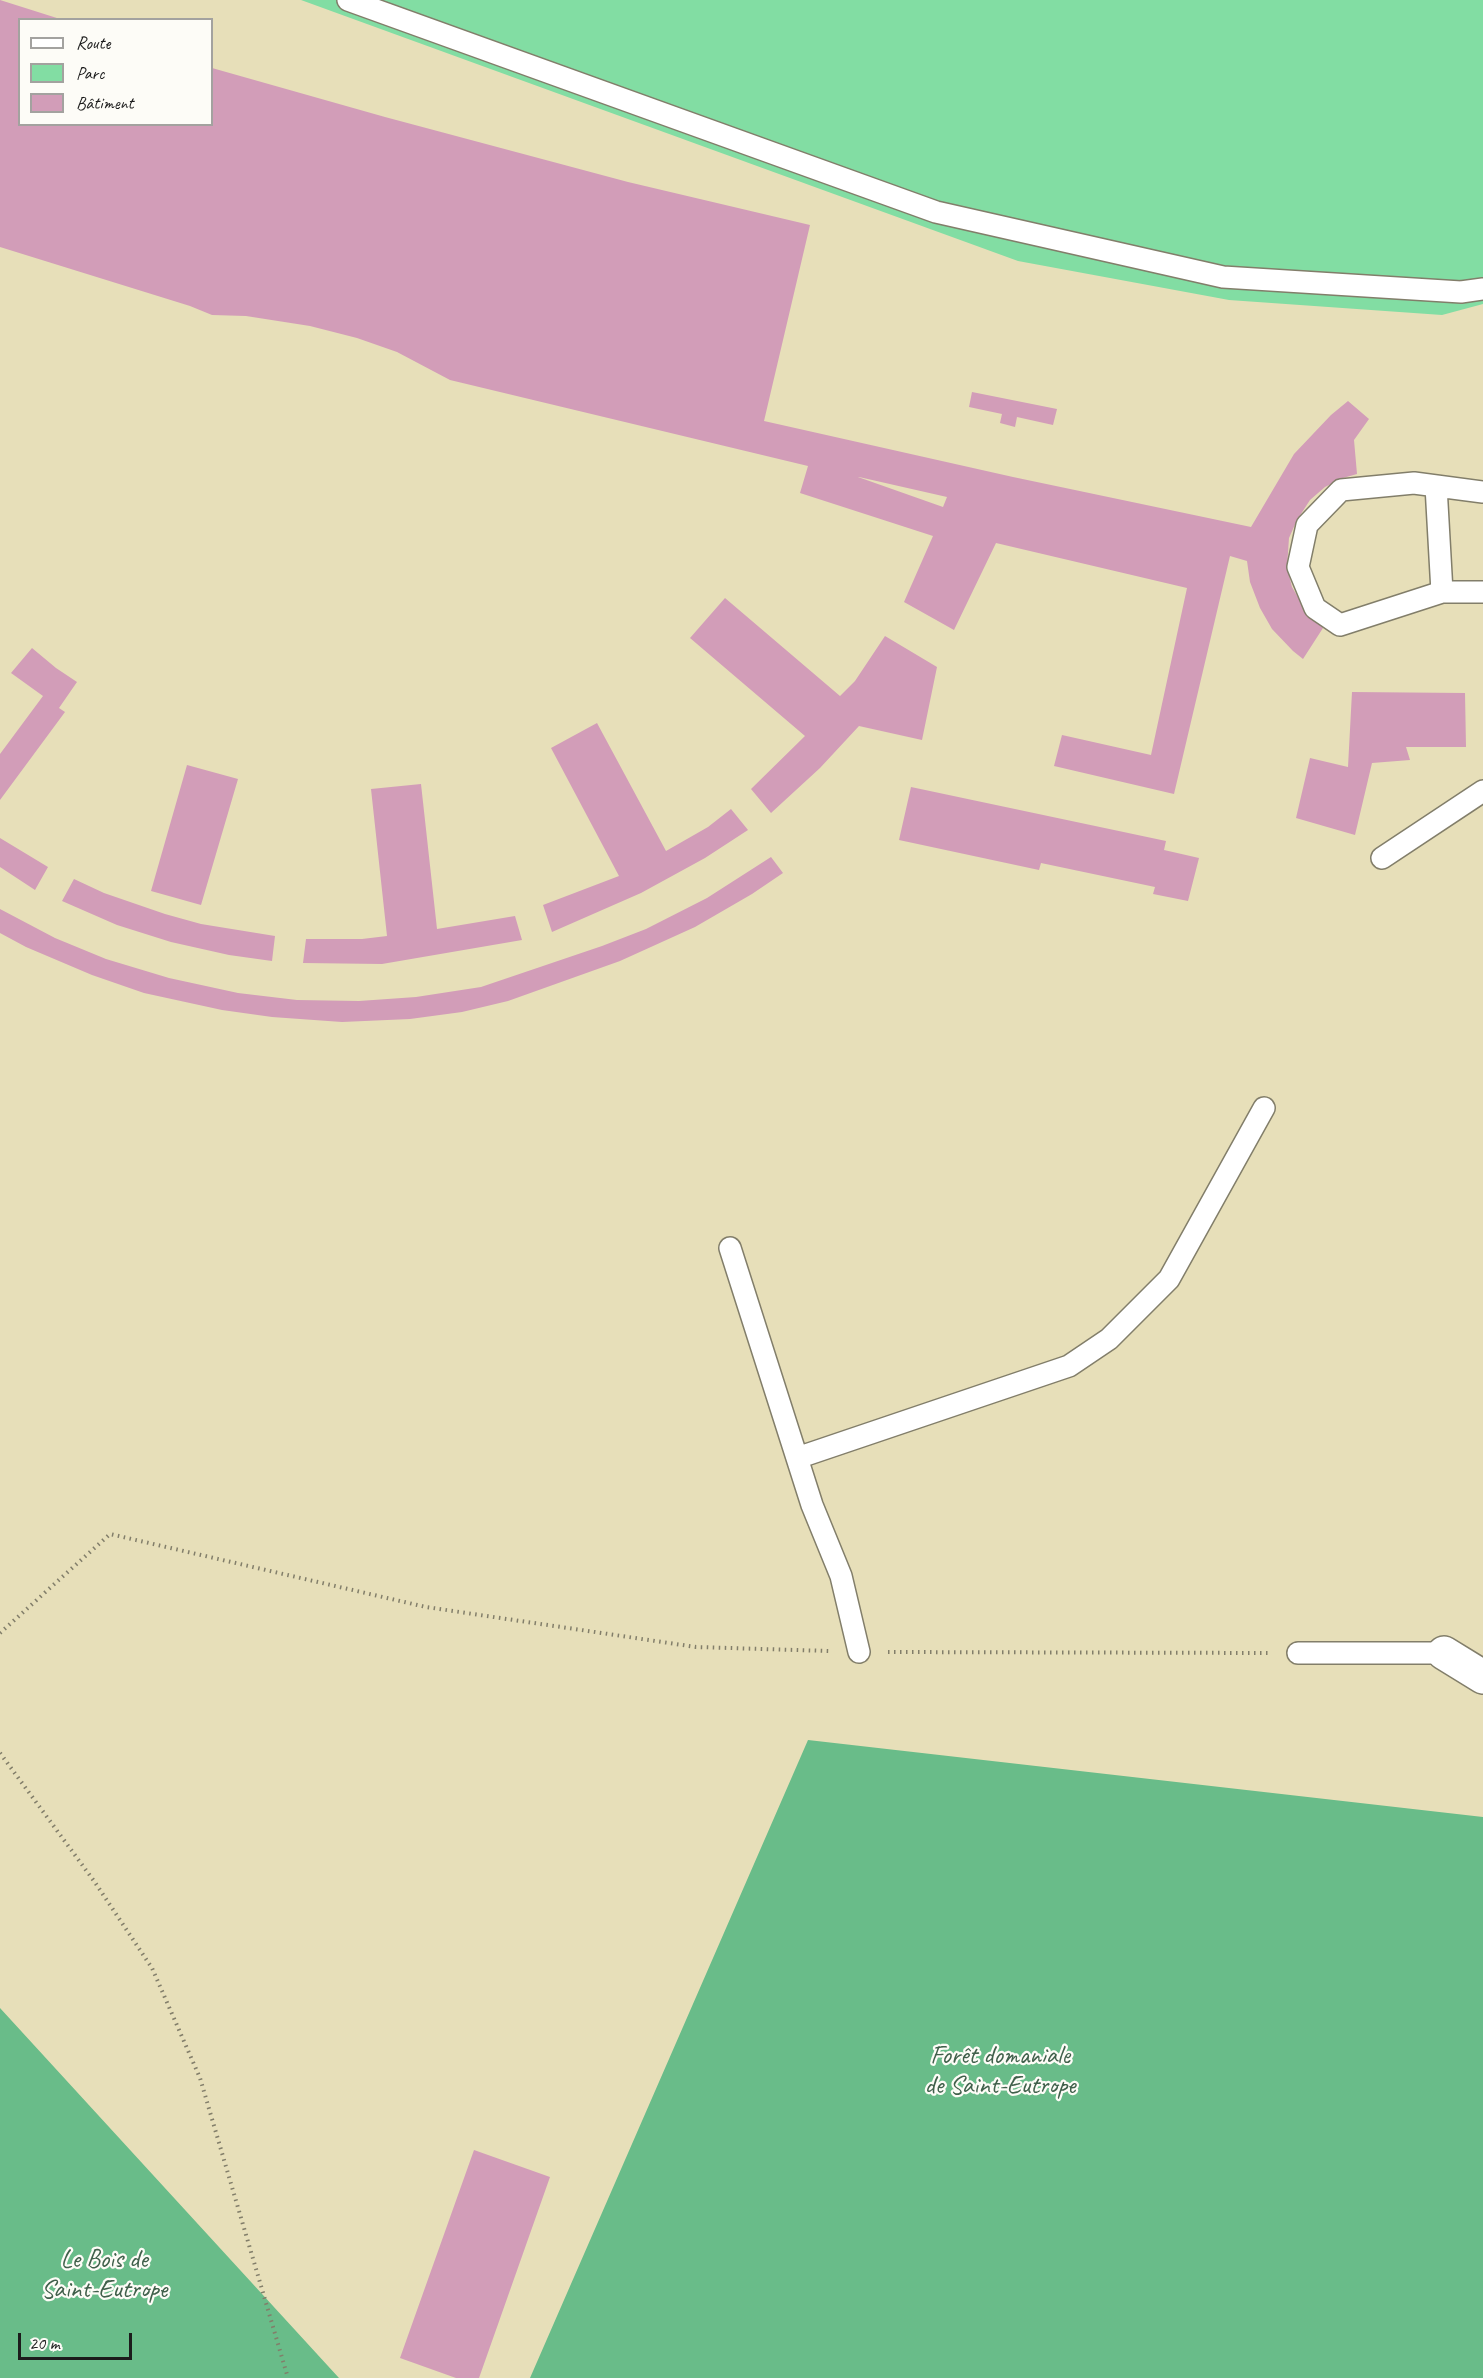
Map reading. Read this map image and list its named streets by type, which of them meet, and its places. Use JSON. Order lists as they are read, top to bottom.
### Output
{
  "parks": ["Forêt domaniale de Saint-Eutrope", "Le Bois de Saint-Eutrope"],
  "legend": ["Route", "Parc", "Bâtiment"],
  "scale_bar": "20 m"
}
